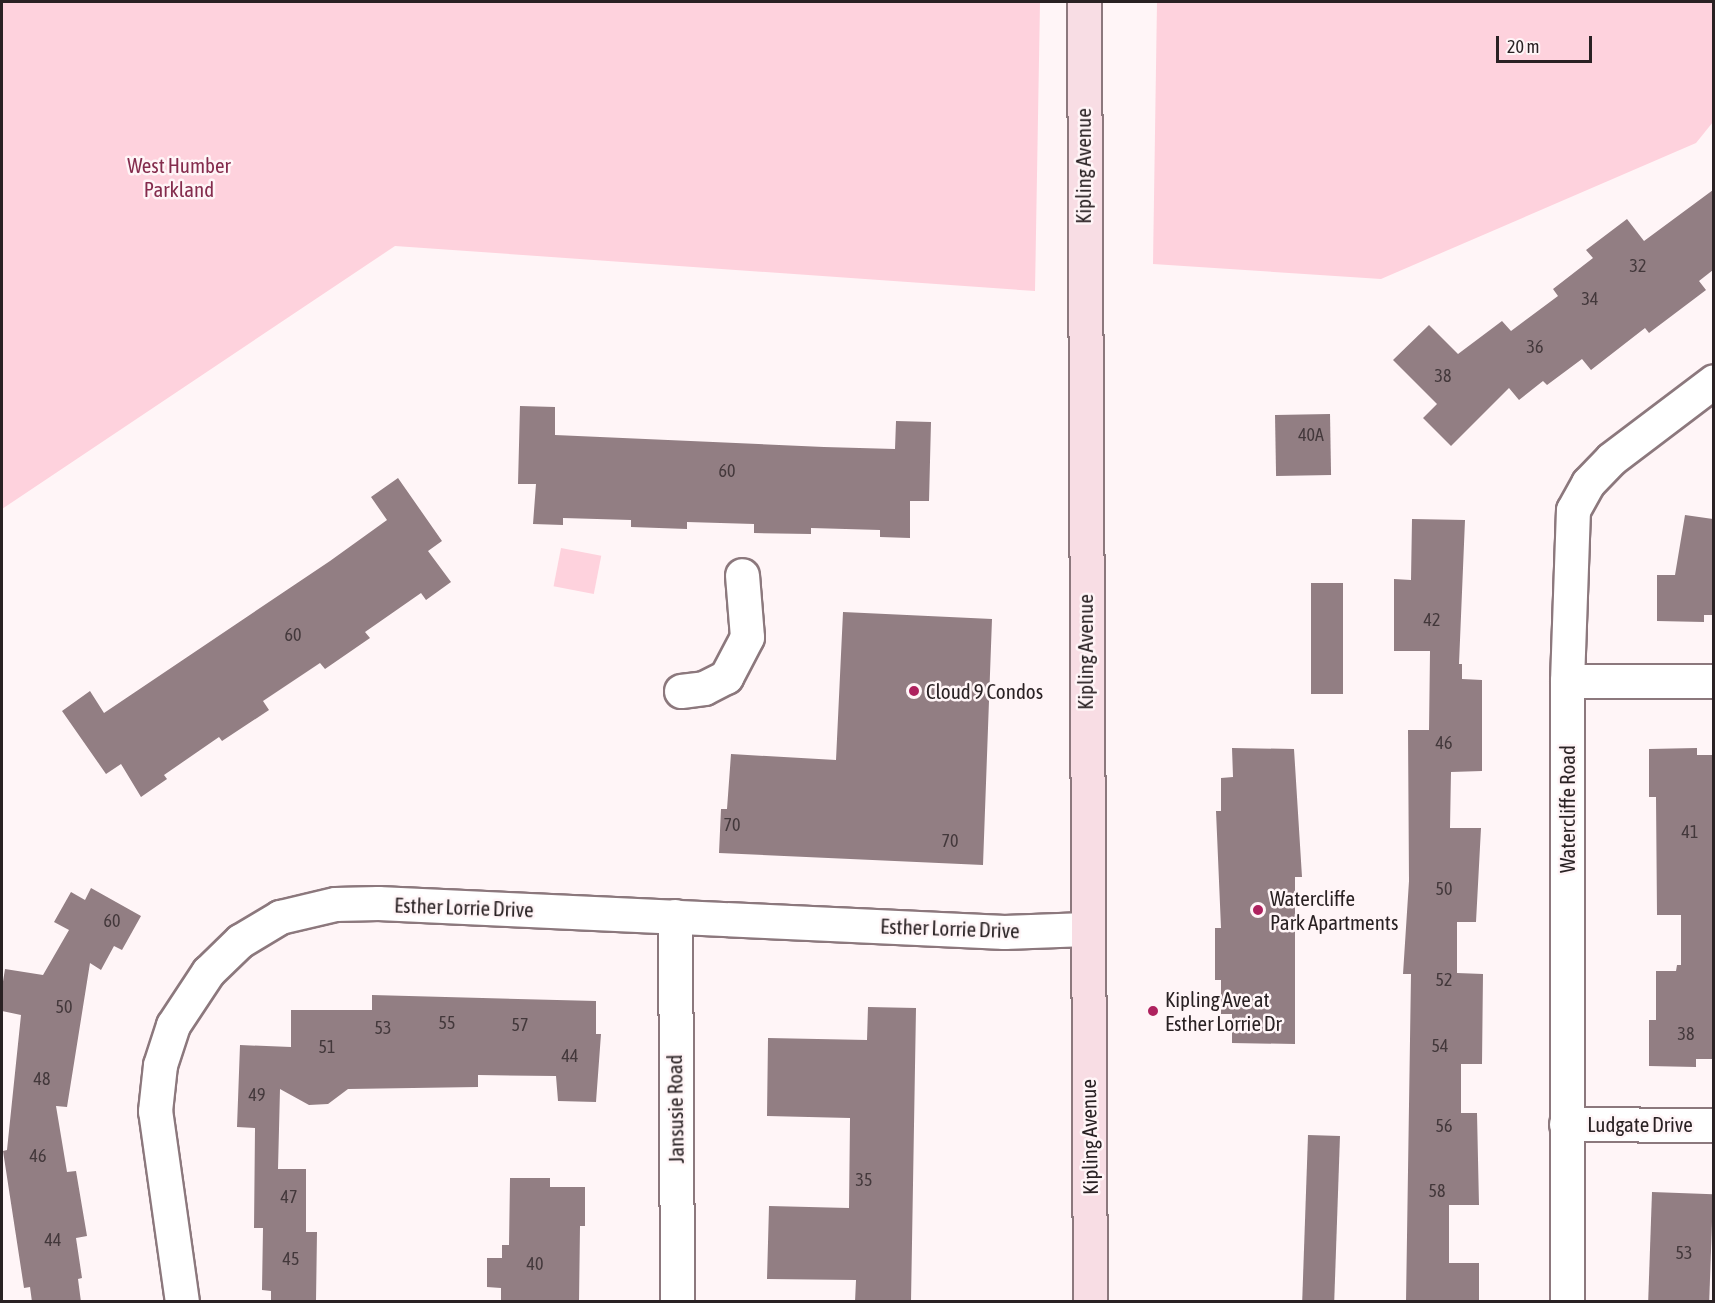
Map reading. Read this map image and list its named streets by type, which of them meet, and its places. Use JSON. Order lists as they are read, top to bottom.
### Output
{
  "streets": {
    "main road": ["Kipling Avenue"],
    "street": [
      "Watercliffe Road",
      "Esther Lorrie Drive",
      "Jansusie Road",
      "Ludgate Drive"
    ]
  },
  "crossings": [
    ["Kipling Avenue", "Esther Lorrie Drive"],
    ["Watercliffe Road", "Ludgate Drive"],
    ["Esther Lorrie Drive", "Jansusie Road"]
  ],
  "parks": ["West Humber Parkland"],
  "places": ["Cloud 9 Condos", "Watercliffe Park Apartments", "Kipling Ave at Esther Lorrie Dr"],
  "house_numbers": [
    "32",
    "34",
    "36",
    "38",
    "40A",
    "60",
    "42",
    "60",
    "46",
    "70",
    "41",
    "70",
    "50",
    "60",
    "52",
    "50",
    "55",
    "57",
    "53",
    "38",
    "54",
    "51",
    "44",
    "48",
    "49",
    "56",
    "46",
    "35",
    "58",
    "47",
    "44",
    "53",
    "45",
    "40"
  ],
  "scale_bar": "20 m"
}
